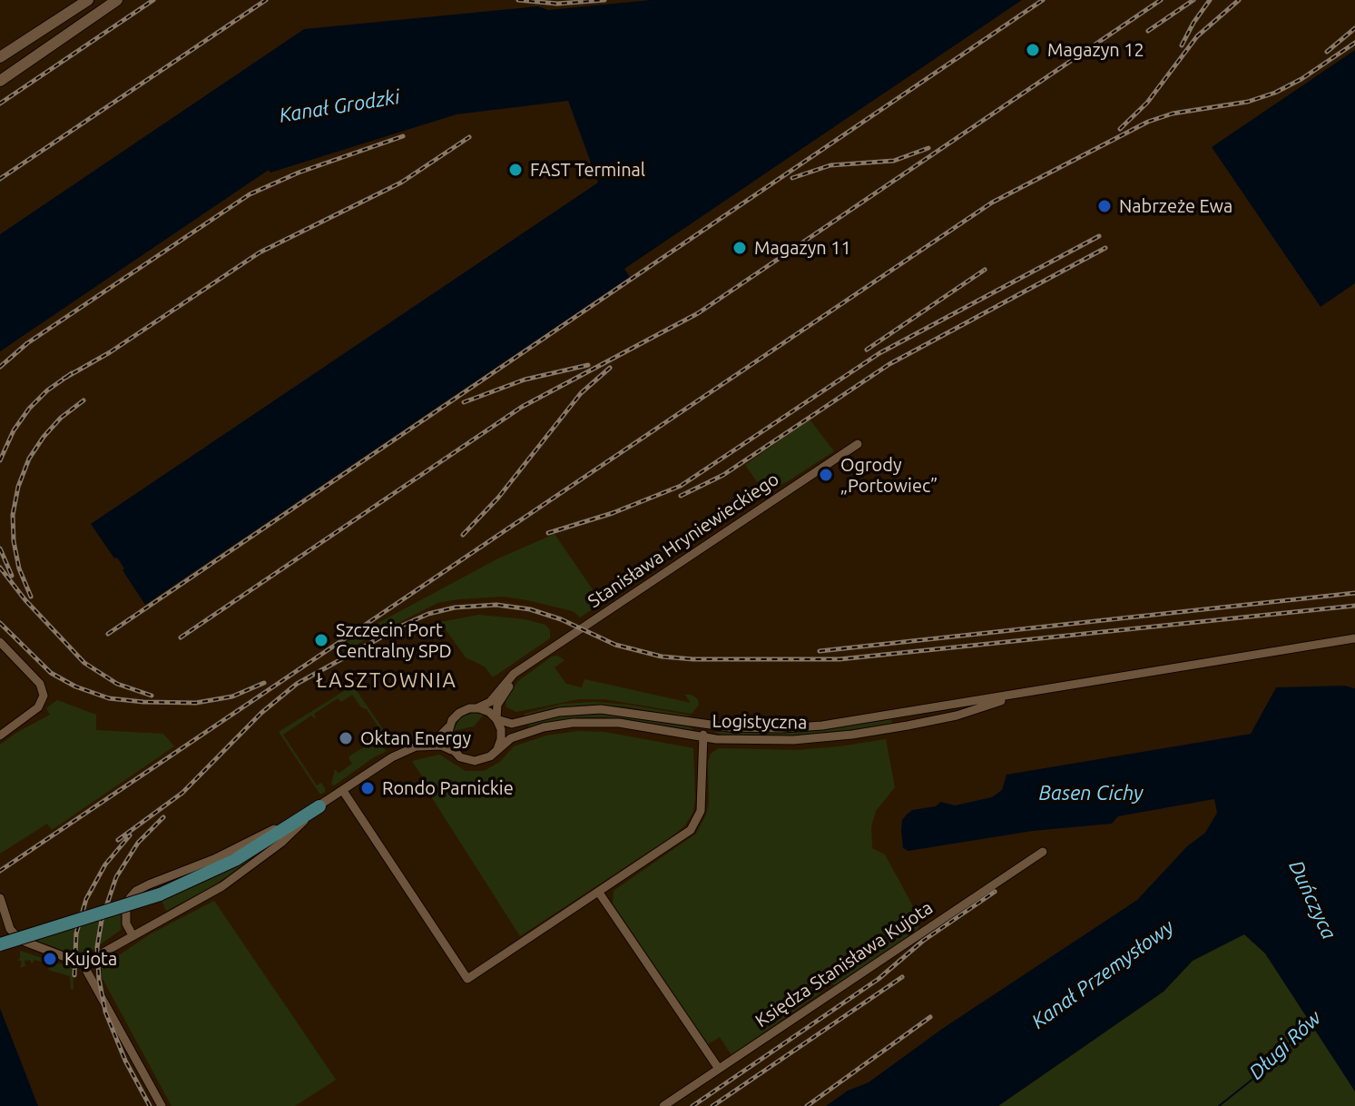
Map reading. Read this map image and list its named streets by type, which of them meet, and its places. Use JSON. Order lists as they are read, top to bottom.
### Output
{
  "streets": {
    "street": ["Stanisława Hryniewieckiego", "Logistyczna", "Księdza Stanisława Kujota"]
  },
  "crossings": [
    ["Stanisława Hryniewieckiego", "Logistyczna"]
  ],
  "districts": ["ŁASZTOWNIA"],
  "water": [
    "Kanał Grodzki",
    "Basen Cichy",
    "Duńczyca",
    "Kanał Przemysłowy",
    "Długi Rów"
  ],
  "places": [
    "Magazyn 12",
    "FAST Terminal",
    "Nabrzeże Ewa",
    "Magazyn 11",
    "Ogrody „Portowiec”",
    "Szczecin Port Centralny SPD",
    "Oktan Energy",
    "Rondo Parnickie",
    "Kujota"
  ]
}
